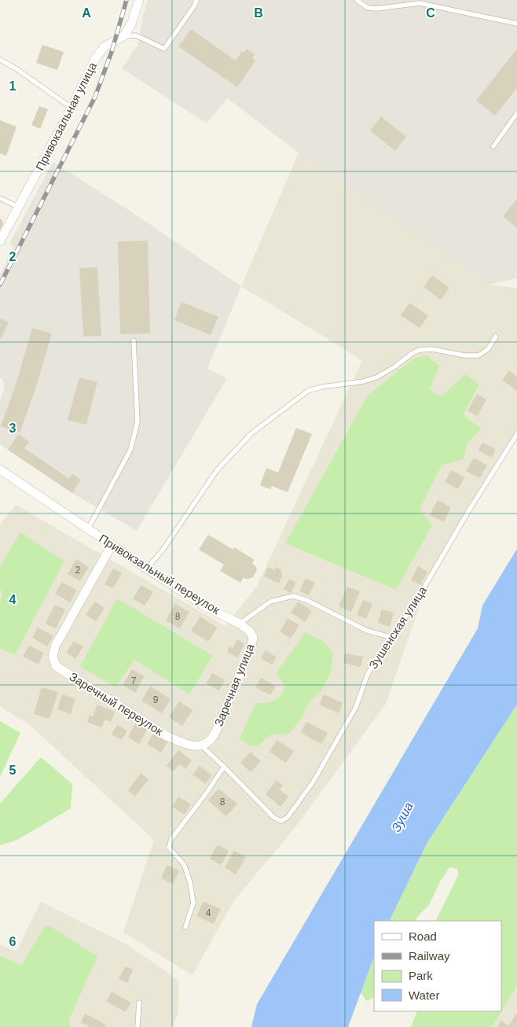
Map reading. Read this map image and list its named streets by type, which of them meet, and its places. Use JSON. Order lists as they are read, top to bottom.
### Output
{
  "streets": {
    "street": [
      "Привокзальная улица",
      "Привокзальный переулок",
      "Заречная улица",
      "Заречный переулок"
    ],
    "lane": ["Зушенская улица"]
  },
  "crossings": [
    ["Привокзальный переулок", "Заречная улица"],
    ["Привокзальный переулок", "Заречный переулок"],
    ["Заречная улица", "Заречный переулок"]
  ],
  "water": ["Зуша"],
  "house_numbers": [
    "2",
    "8",
    "7",
    "9",
    "8",
    "4"
  ],
  "legend": [
    "Road",
    "Railway",
    "Park",
    "Water"
  ],
  "grid": {
    "columns": ["A", "B", "C"],
    "rows": [
      "1",
      "2",
      "3",
      "4",
      "5",
      "6"
    ]
  }
}
